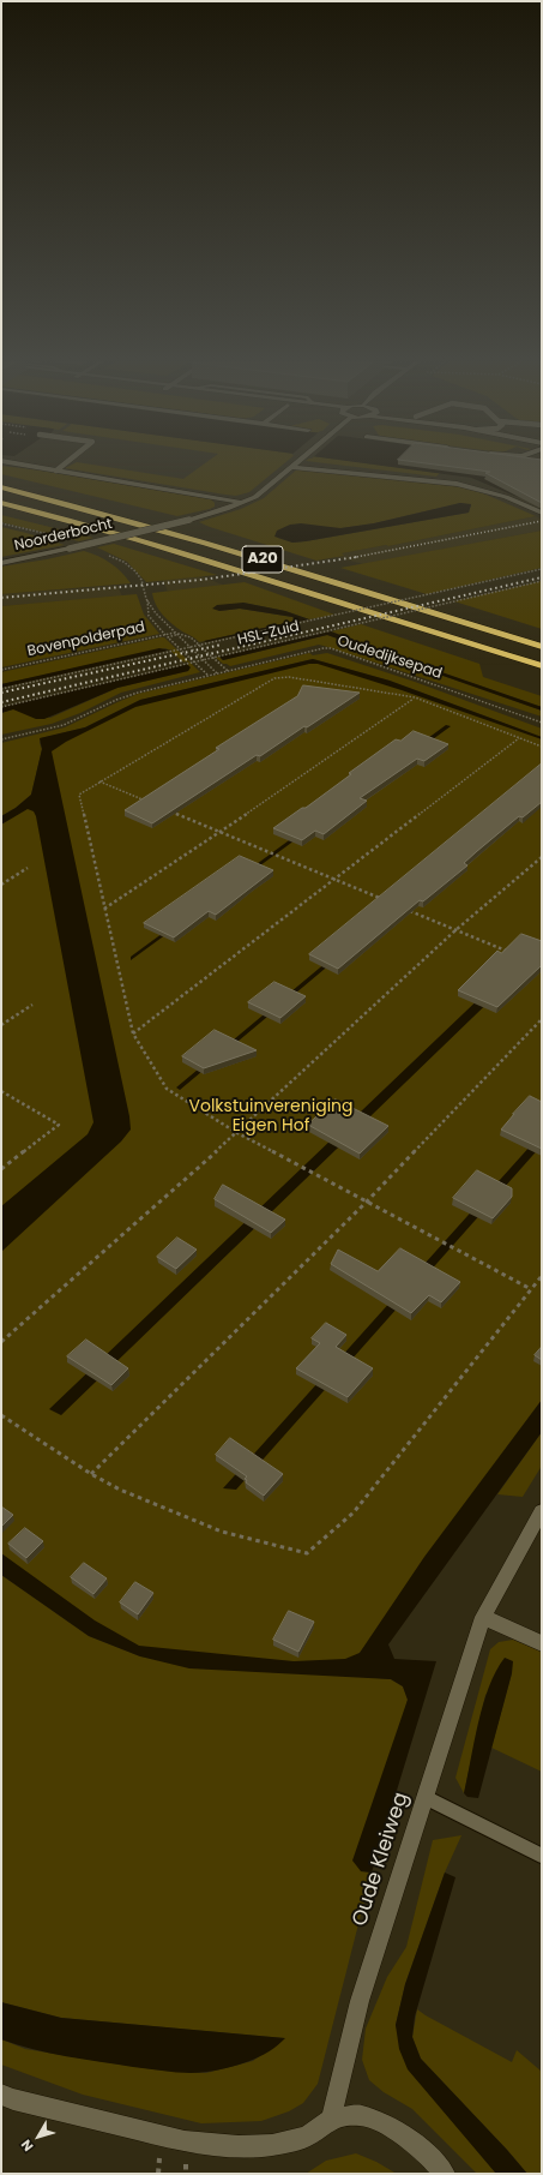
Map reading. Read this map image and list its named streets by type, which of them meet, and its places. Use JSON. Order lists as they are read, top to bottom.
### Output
{
  "streets": {
    "highway": ["A20"],
    "street": ["Noorderbocht", "Oude Kleiweg"],
    "path": ["HSL-Zuid", "Bovenpolderpad", "Oudedijksepad"]
  },
  "parks": ["Volkstuinvereniging Eigen Hof"],
  "north": "bottom left"
}
